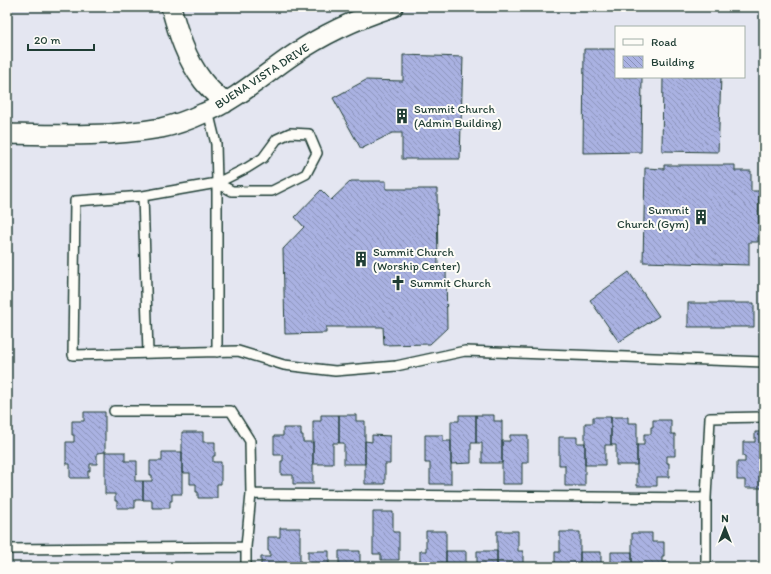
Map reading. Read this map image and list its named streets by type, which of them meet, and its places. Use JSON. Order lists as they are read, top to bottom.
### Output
{
  "streets": {
    "street": ["BUENA VISTA DRIVE"]
  },
  "places": {
    "building": ["Summit Church (Admin Building)", "Summit Church (Gym)", "Summit Church (Worship Center)"],
    "church": ["Summit Church"]
  },
  "legend": ["Road", "Building"],
  "scale_bar": "20 m",
  "north": "top"
}
